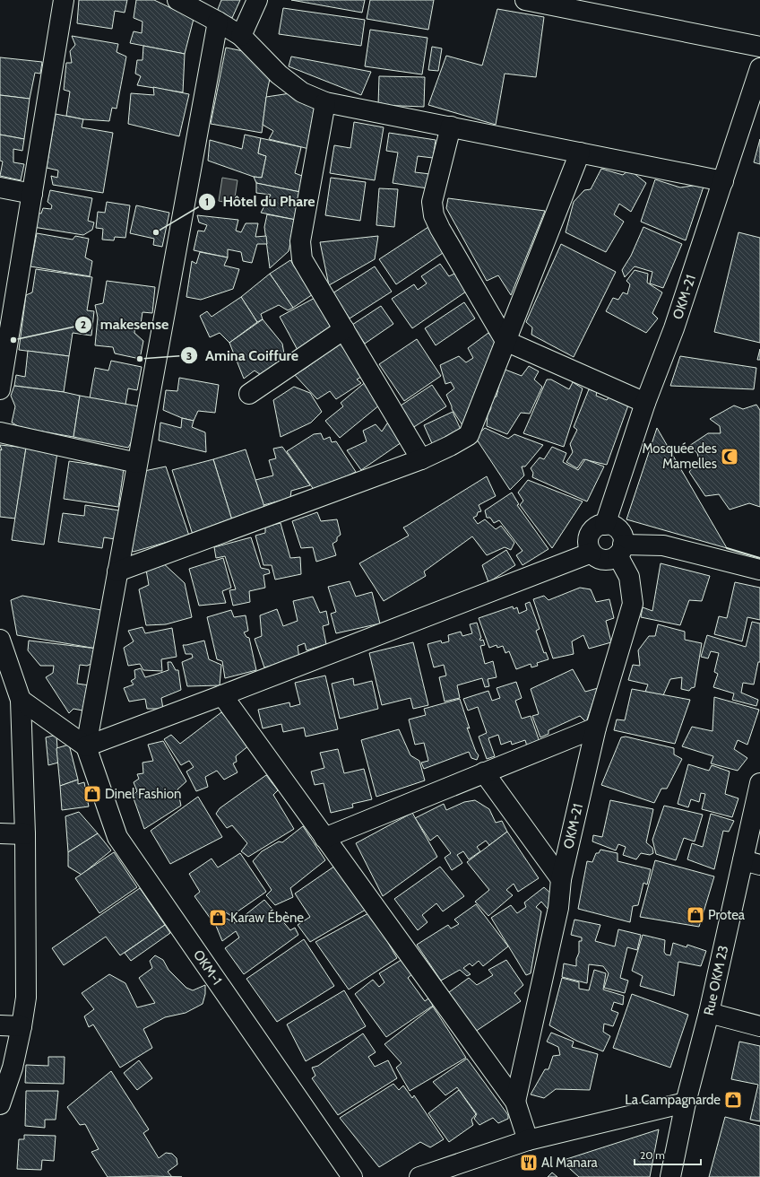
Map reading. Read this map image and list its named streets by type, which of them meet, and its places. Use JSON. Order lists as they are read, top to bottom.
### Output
{
  "streets": {
    "street": ["OKM-21", "OKM-1", "Rue OKM 23"]
  },
  "places": {
    "other": ["Hôtel du Phare", "makesense", "Amina Coiffure"],
    "mosque": ["Mosquée des Mamelles"],
    "shop": [
      "Dinel Fashion",
      "Protea",
      "Karaw Ébène",
      "La Campagnarde"
    ],
    "restaurant": ["Al Manara"]
  },
  "scale_bar": "20 m"
}
